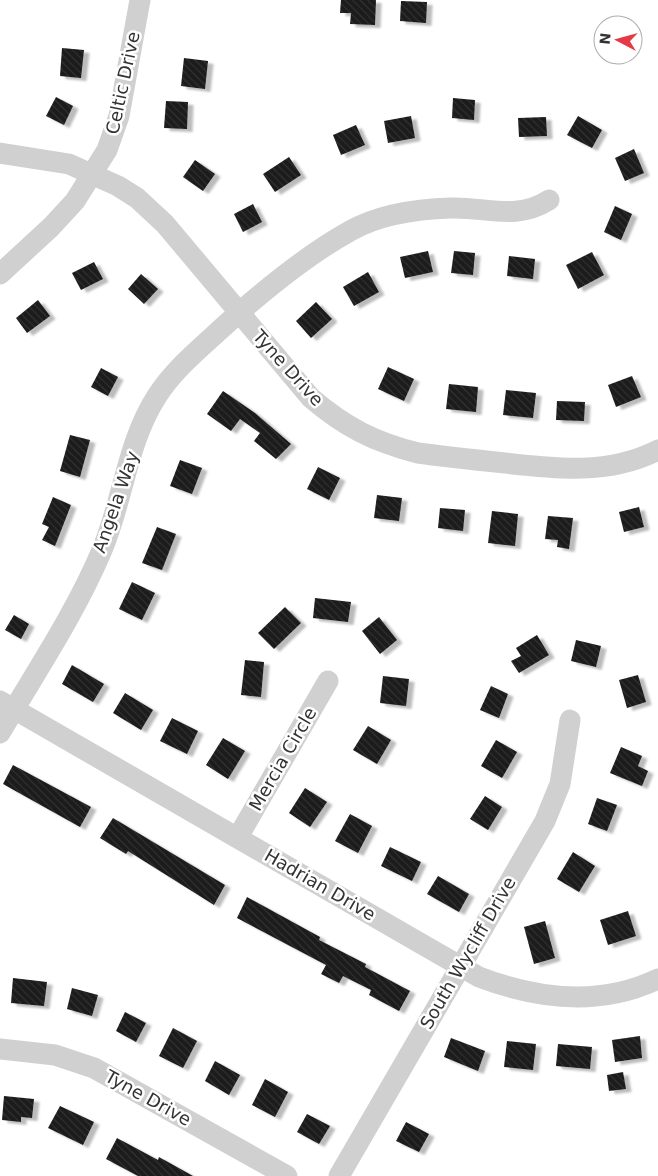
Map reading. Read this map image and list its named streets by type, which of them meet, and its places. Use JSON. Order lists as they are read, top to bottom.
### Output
{
  "streets": {
    "street": [
      "Celtic Drive",
      "Tyne Drive",
      "Angela Way",
      "Mercia Circle",
      "Hadrian Drive",
      "South Wycliff Drive"
    ]
  },
  "crossings": [
    ["Celtic Drive", "Tyne Drive"],
    ["Tyne Drive", "Angela Way"],
    ["Angela Way", "Hadrian Drive"],
    ["Mercia Circle", "Hadrian Drive"],
    ["Hadrian Drive", "South Wycliff Drive"]
  ],
  "north": "left"
}
